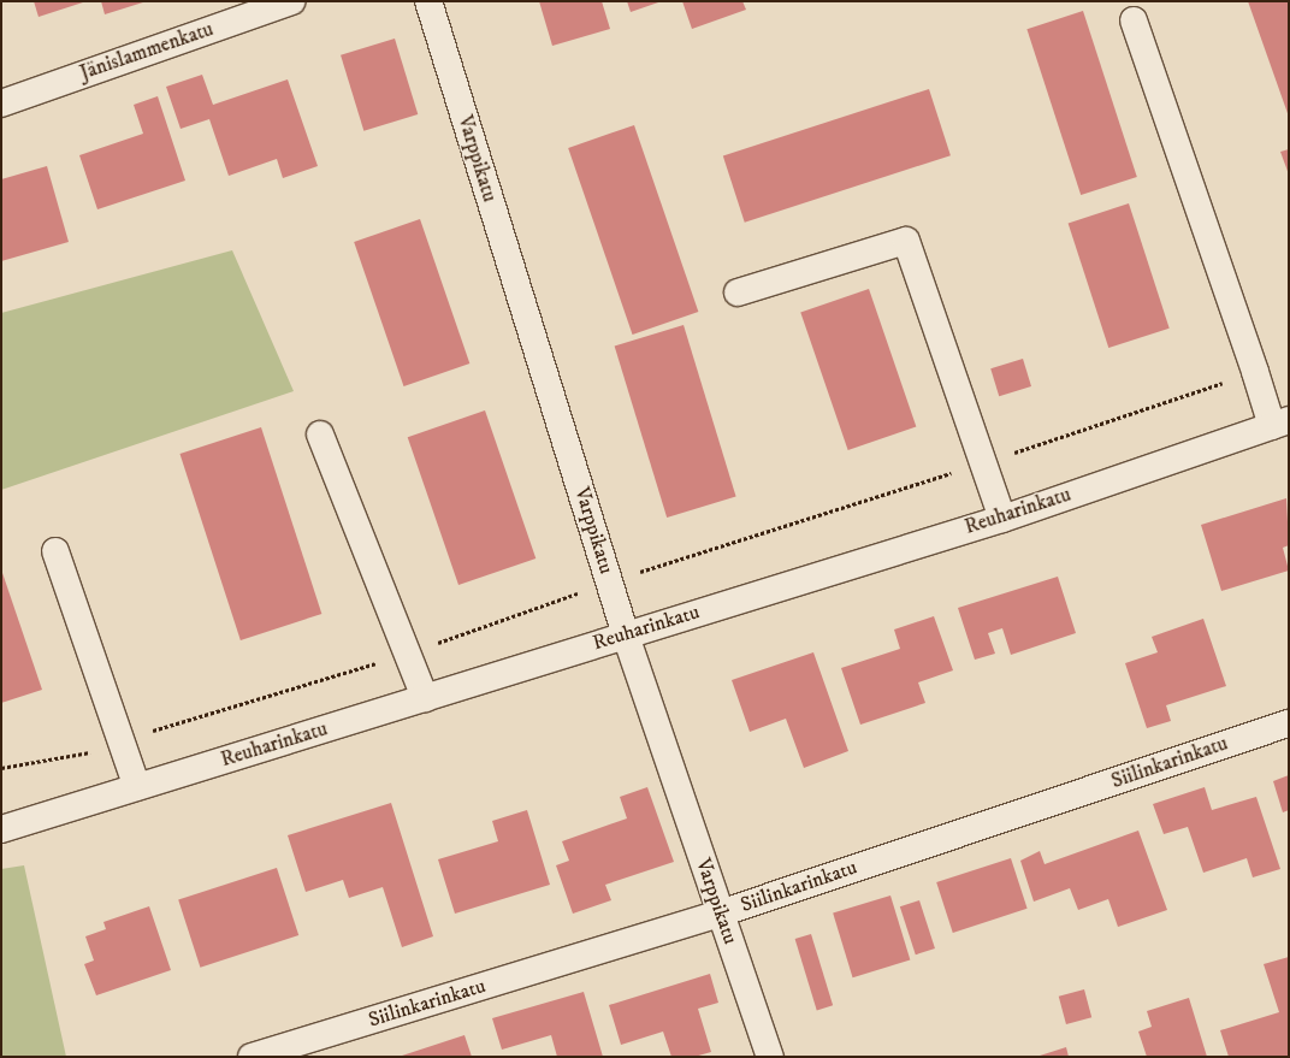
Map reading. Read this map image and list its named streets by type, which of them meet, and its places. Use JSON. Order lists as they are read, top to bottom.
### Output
{
  "streets": {
    "street": [
      "Jänislammenkatu",
      "Varppikatu",
      "Reuharinkatu",
      "Siilinkarinkatu"
    ]
  },
  "crossings": [
    ["Varppikatu", "Reuharinkatu"],
    ["Varppikatu", "Siilinkarinkatu"]
  ]
}
